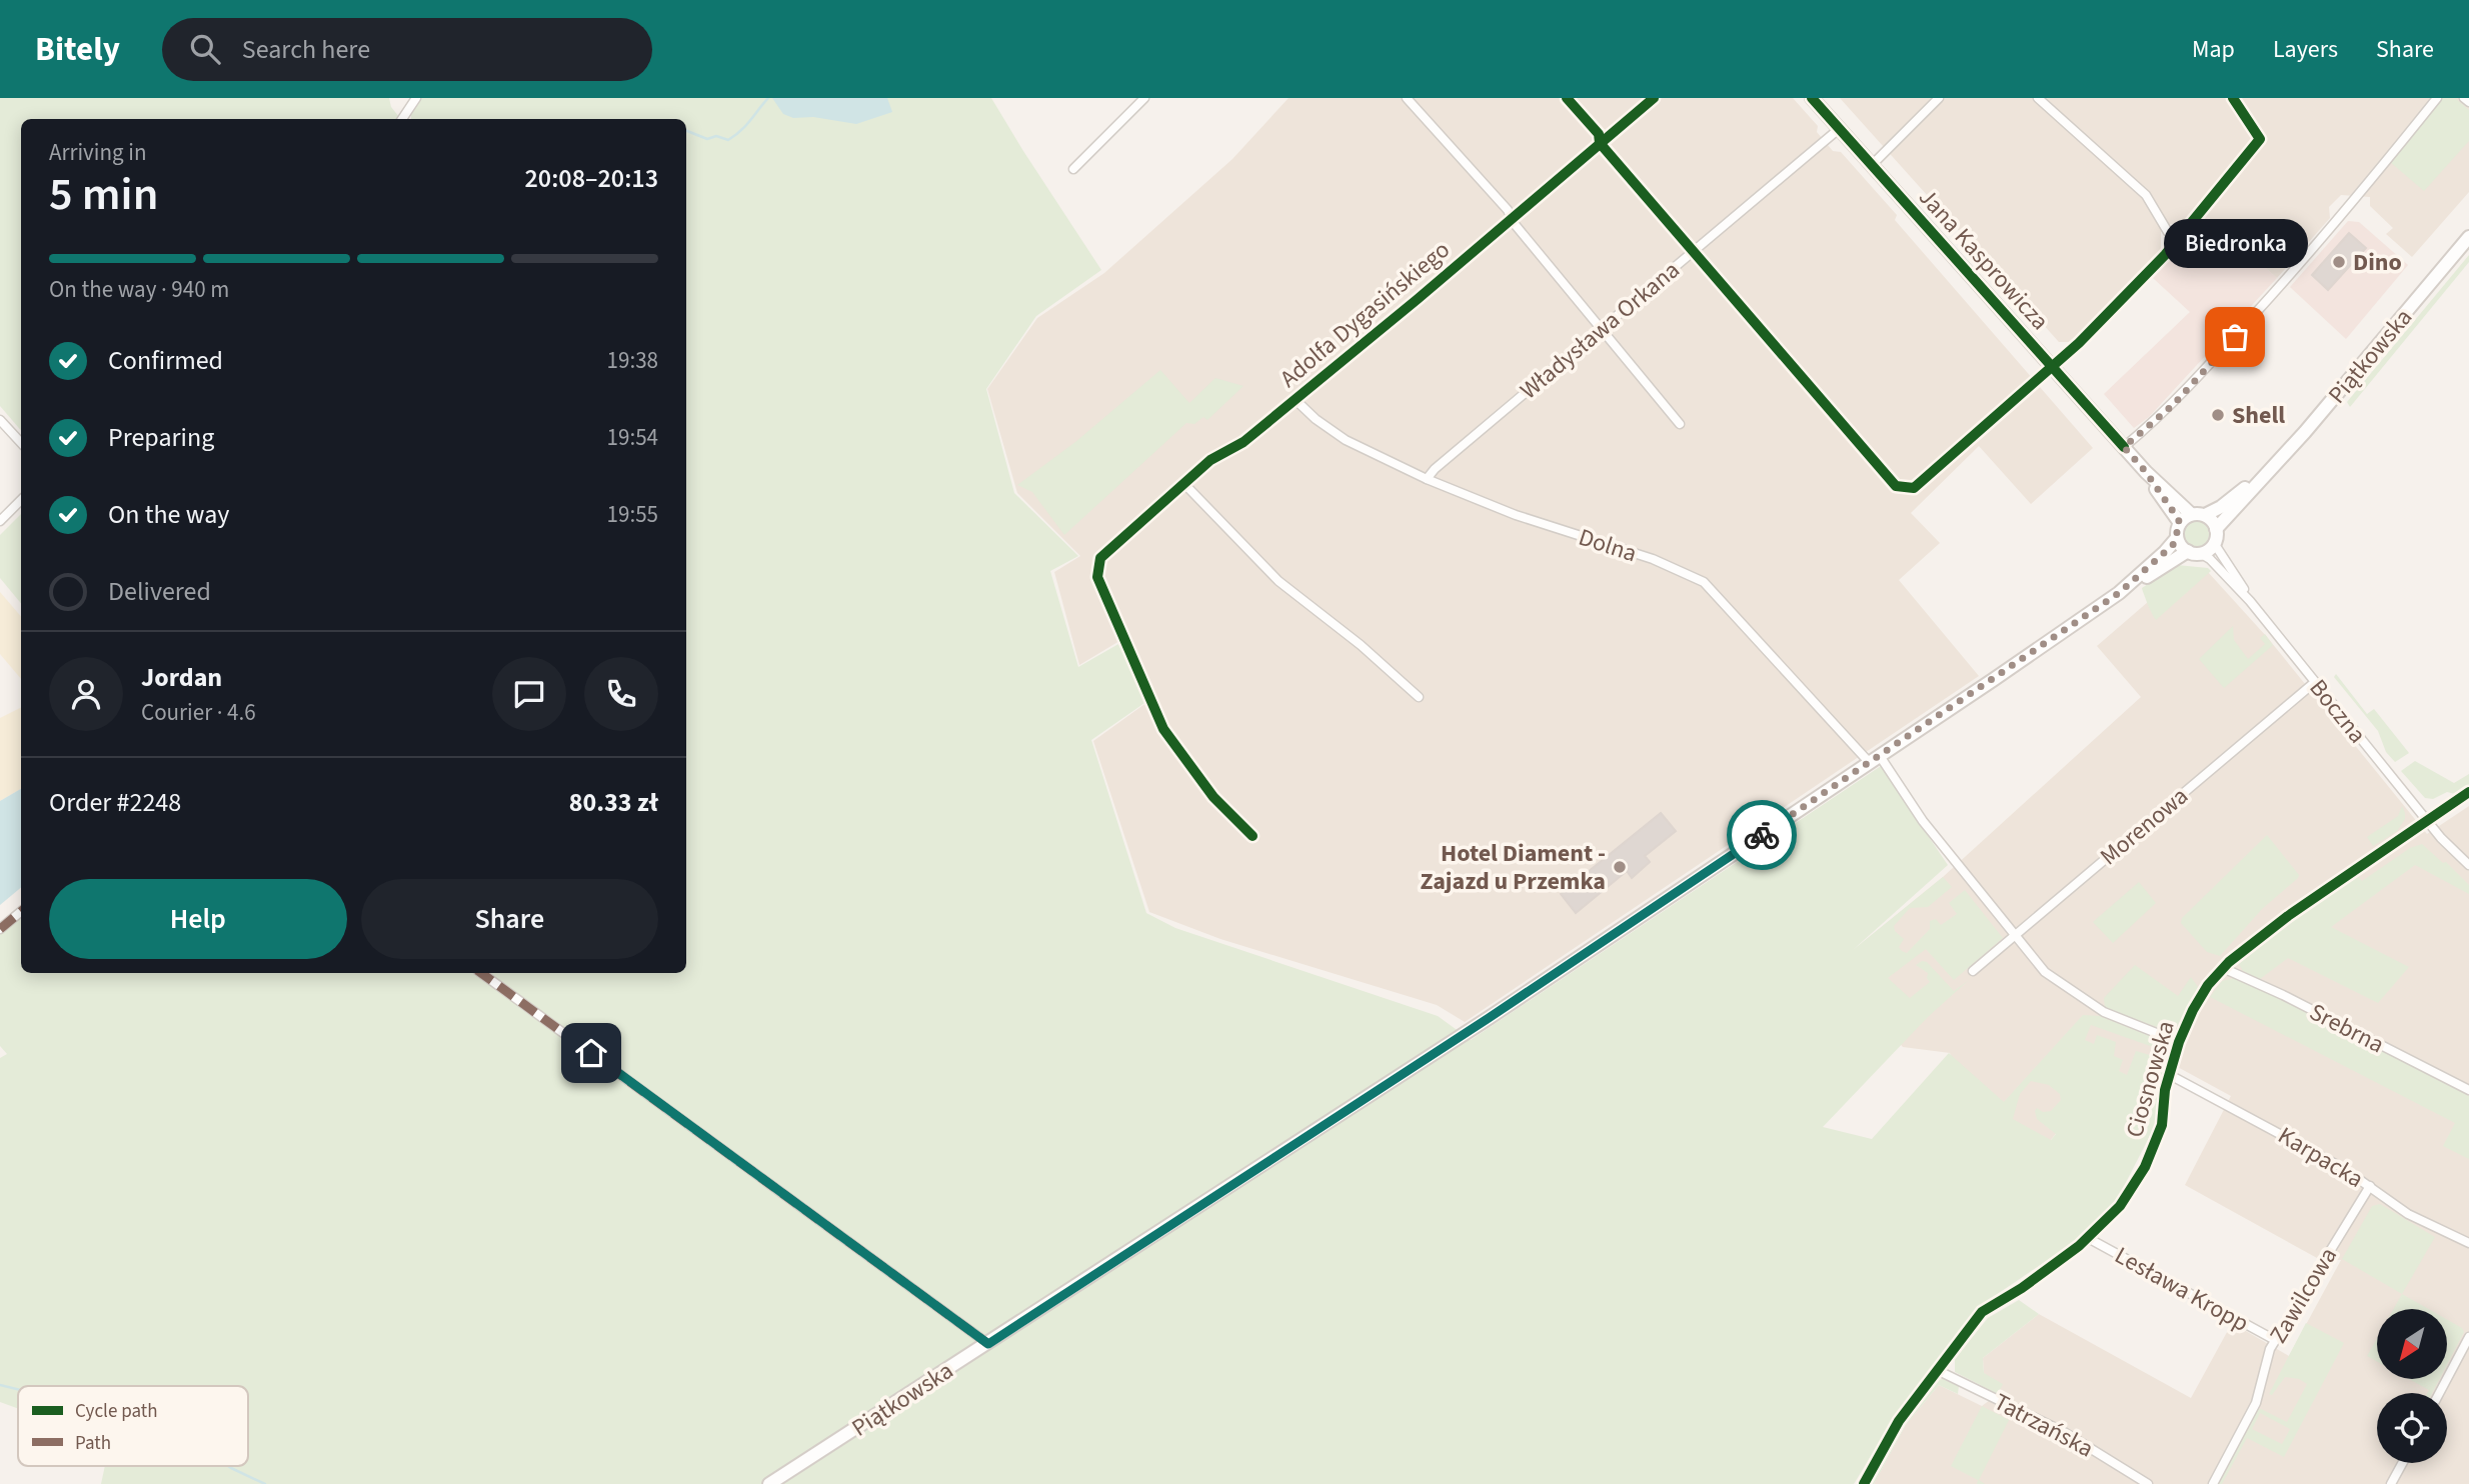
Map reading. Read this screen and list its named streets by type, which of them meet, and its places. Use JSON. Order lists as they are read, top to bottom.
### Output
{
  "streets": {
    "main road": ["Jana Kasprowicza", "Piątkowska"],
    "street": [
      "Adolfa Dygasińskiego",
      "Władysława Orkana",
      "Dolna",
      "Boczna",
      "Morenowa",
      "Srebrna",
      "Ciosnowska",
      "Karpacka",
      "Lesława Kropp",
      "Zawilcowa",
      "Tatrzańska"
    ]
  },
  "crossings": [
    ["Jana Kasprowicza", "Władysława Orkana"],
    ["Jana Kasprowicza", "Piątkowska"],
    ["Jana Kasprowicza", "Boczna"],
    ["Adolfa Dygasińskiego", "Dolna"],
    ["Władysława Orkana", "Dolna"],
    ["Piątkowska", "Dolna"],
    ["Piątkowska", "Boczna"],
    ["Dolna", "Morenowa"],
    ["Dolna", "Ciosnowska"],
    ["Boczna", "Morenowa"],
    ["Boczna", "Ciosnowska"],
    ["Srebrna", "Ciosnowska"],
    ["Ciosnowska", "Karpacka"],
    ["Ciosnowska", "Lesława Kropp"],
    ["Ciosnowska", "Tatrzańska"],
    ["Karpacka", "Zawilcowa"],
    ["Lesława Kropp", "Zawilcowa"]
  ],
  "places": [
    "Dino",
    "Biedronka",
    "Shell",
    "Hotel Diament - Zajazd u Przemka"
  ],
  "legend": ["Cycle path", "Path"],
  "north": "bottom left",
  "page": {
    "header": "Bitely",
    "search": "Search here",
    "nav": ["Map", "Layers", "Share"],
    "heading": ["5 min", "Arriving in", "20:08–20:13"],
    "panel": [
      "Jordan",
      "Courier · 4.6",
      "Order #2248",
      "80.33 zł"
    ],
    "bubble": "Biedronka",
    "bar": "On the way · 940 m",
    "list": [
      ["Confirmed", "19:38"],
      ["Preparing", "19:54"],
      ["On the way", "19:55"],
      "Delivered"
    ],
    "buttons": ["Help", "Share"]
  }
}
